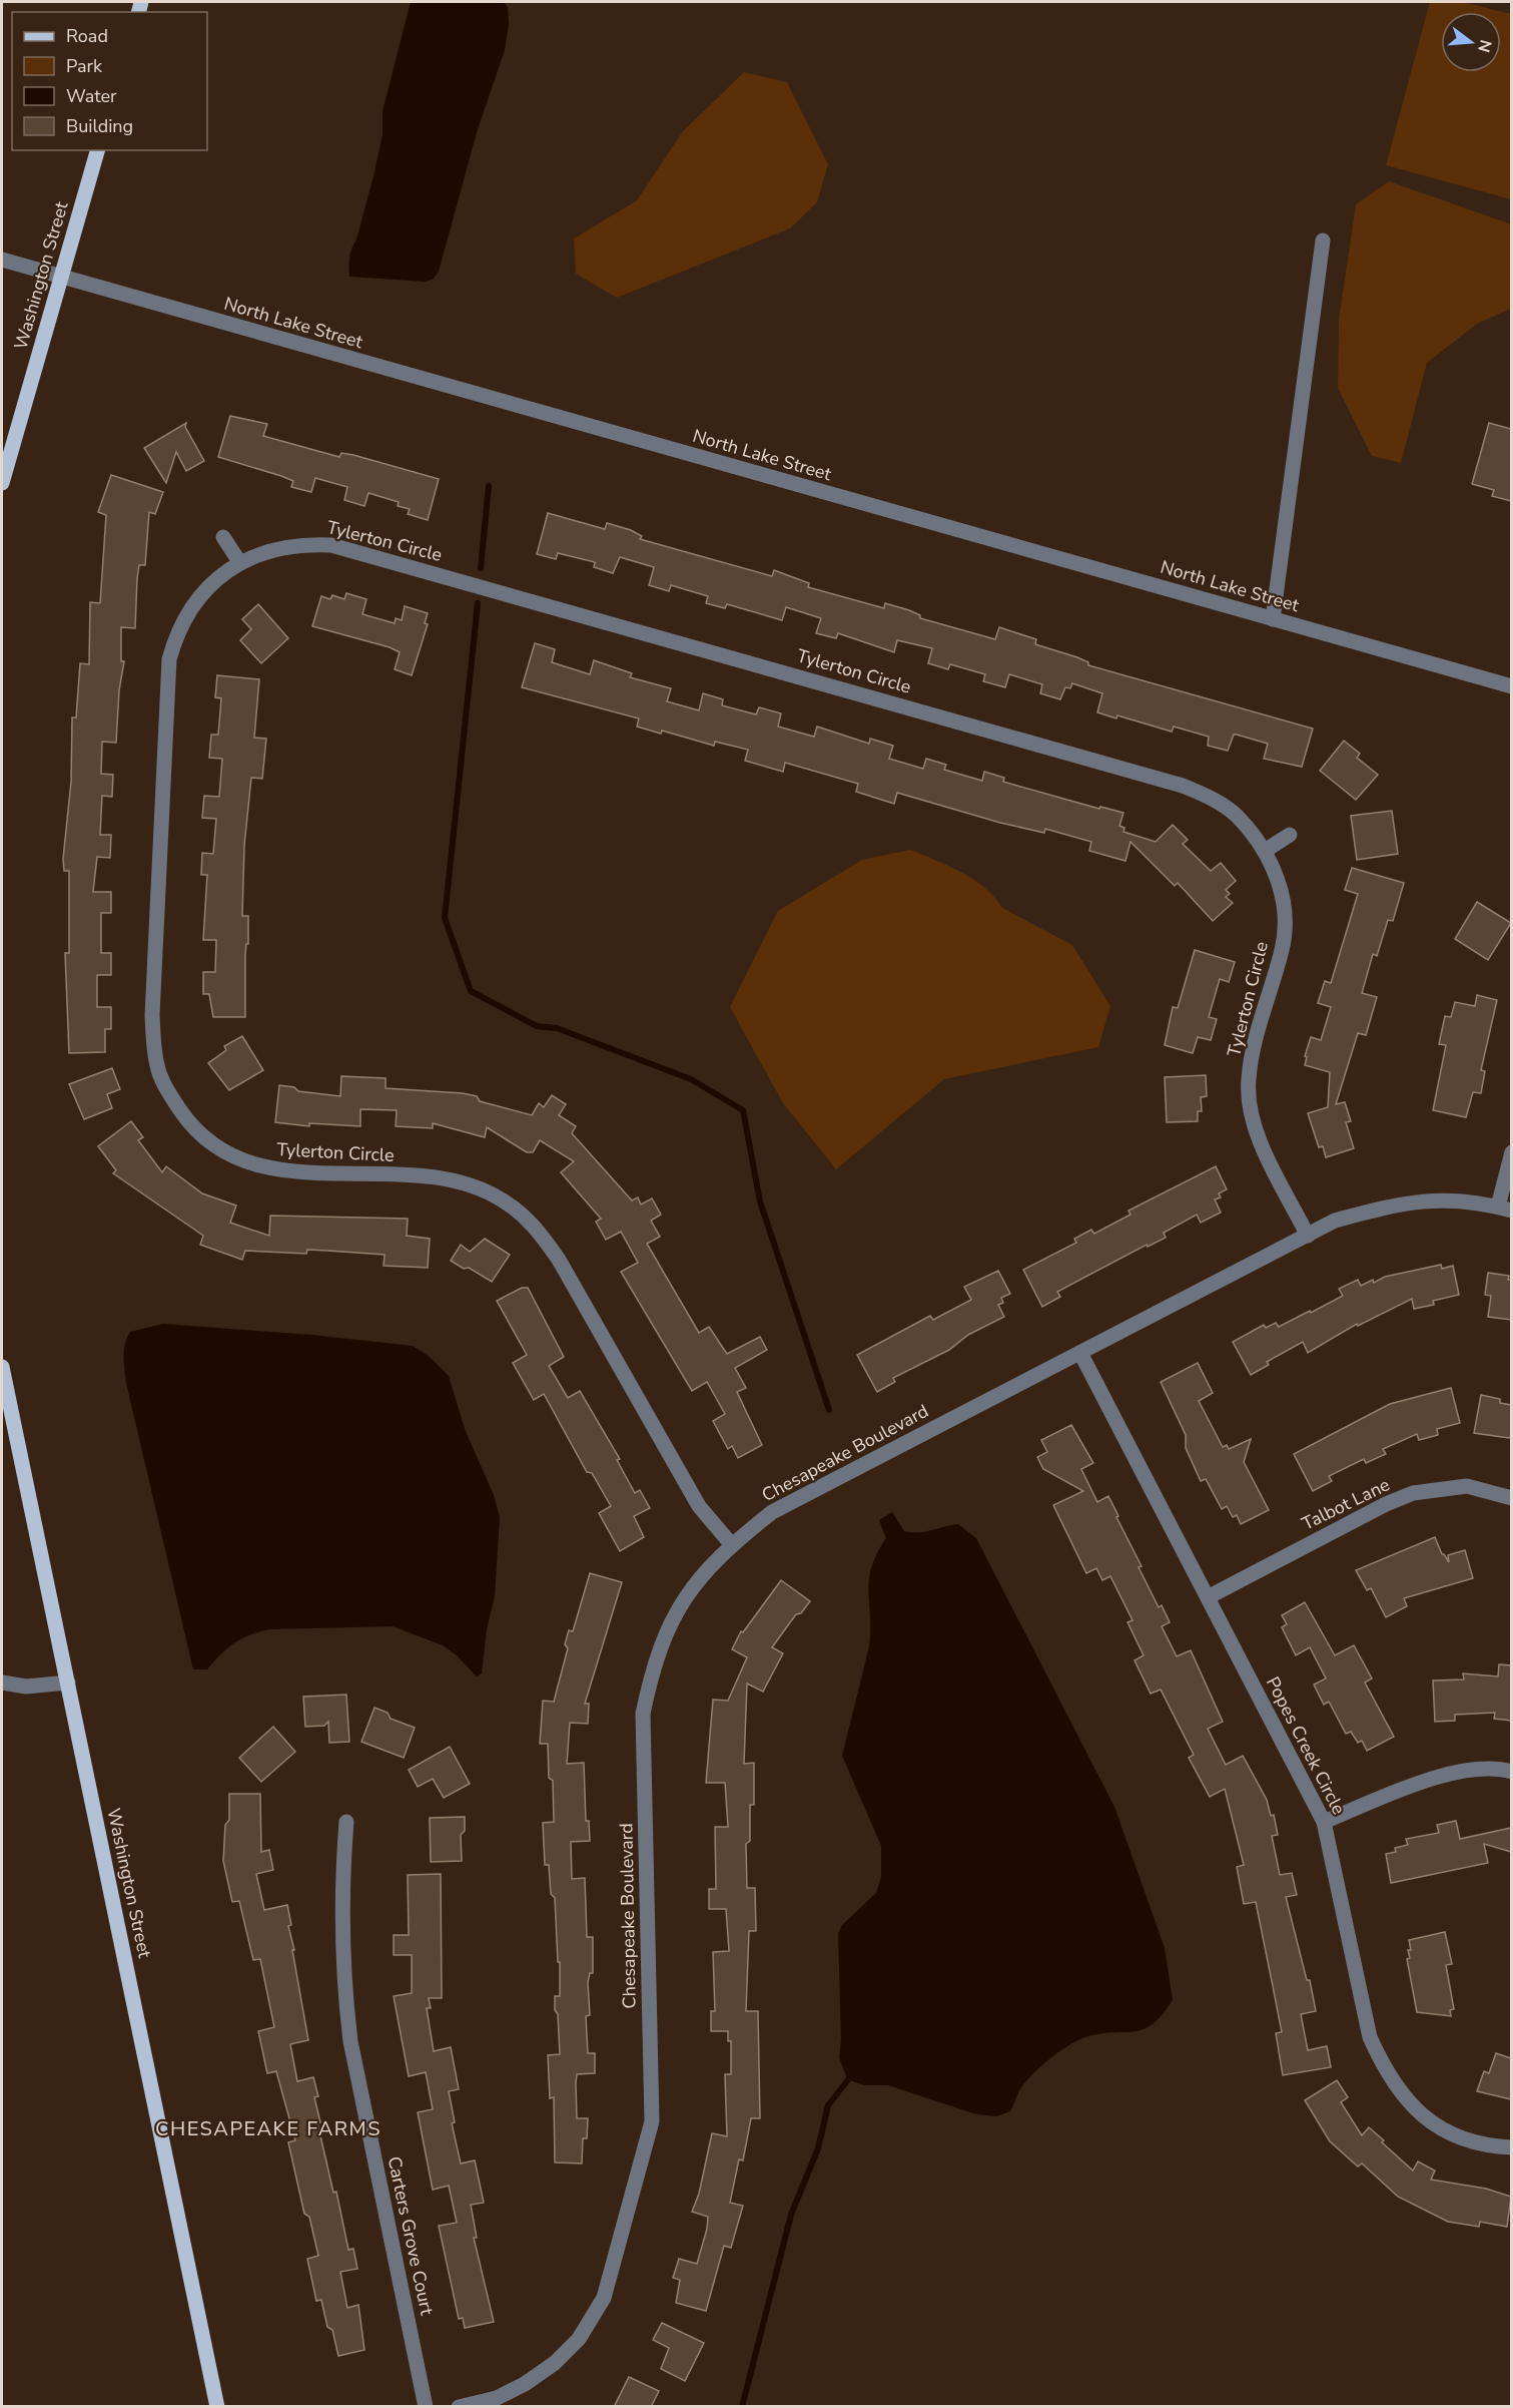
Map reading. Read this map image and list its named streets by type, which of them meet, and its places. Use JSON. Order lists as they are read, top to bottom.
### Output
{
  "streets": {
    "main road": ["Washington Street"],
    "street": [
      "North Lake Street",
      "Tylerton Circle",
      "Chesapeake Boulevard",
      "Talbot Lane",
      "Popes Creek Circle",
      "Carters Grove Court"
    ]
  },
  "crossings": [
    ["Washington Street", "North Lake Street"],
    ["Tylerton Circle", "Chesapeake Boulevard"],
    ["Chesapeake Boulevard", "Popes Creek Circle"],
    ["Talbot Lane", "Popes Creek Circle"]
  ],
  "districts": ["CHESAPEAKE FARMS"],
  "legend": [
    "Road",
    "Park",
    "Water",
    "Building"
  ],
  "north": "right"
}
